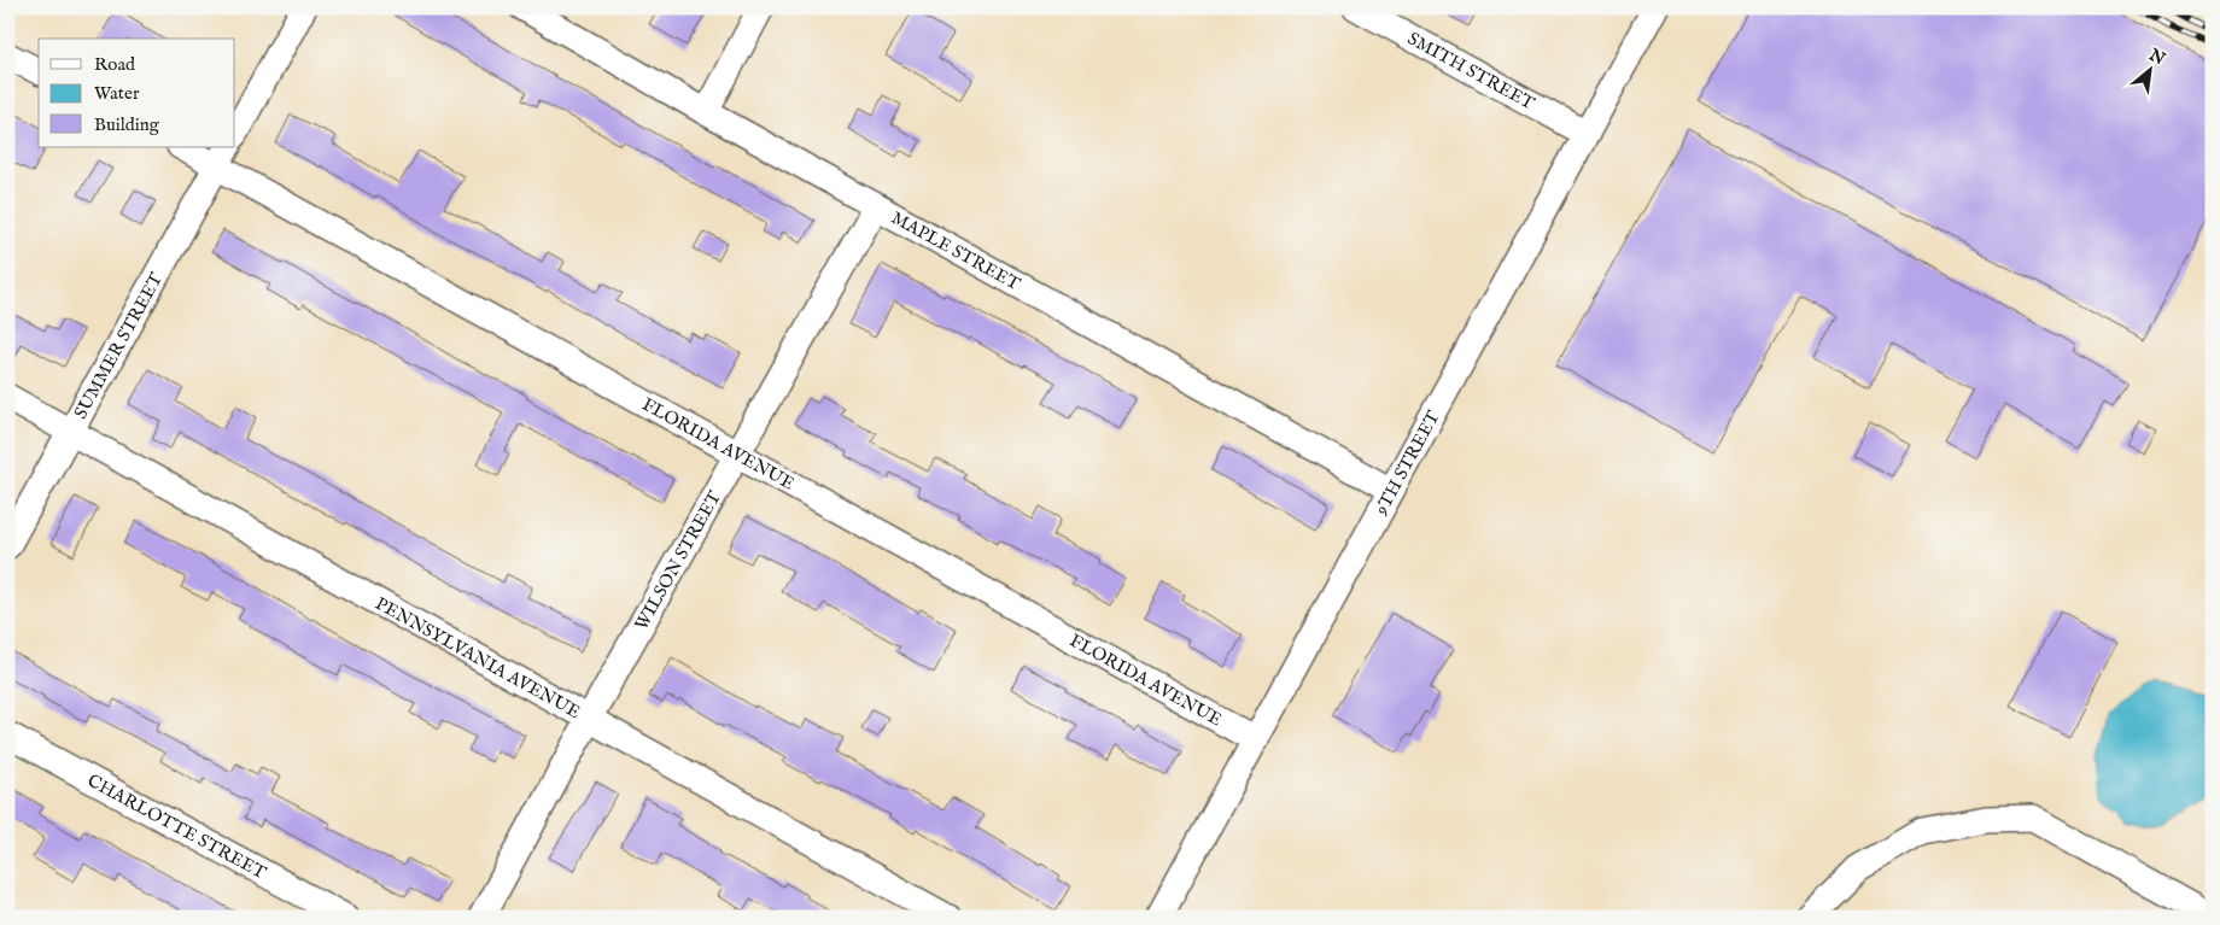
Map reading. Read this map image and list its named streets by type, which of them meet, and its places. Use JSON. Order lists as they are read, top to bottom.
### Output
{
  "streets": {
    "street": [
      "SMITH STREET",
      "MAPLE STREET",
      "SUMMER STREET",
      "FLORIDA AVENUE",
      "9TH STREET",
      "WILSON STREET",
      "PENNSYLVANIA AVENUE",
      "CHARLOTTE STREET"
    ]
  },
  "crossings": [
    ["SMITH STREET", "9TH STREET"],
    ["MAPLE STREET", "9TH STREET"],
    ["MAPLE STREET", "WILSON STREET"],
    ["SUMMER STREET", "FLORIDA AVENUE"],
    ["SUMMER STREET", "PENNSYLVANIA AVENUE"],
    ["FLORIDA AVENUE", "9TH STREET"],
    ["FLORIDA AVENUE", "WILSON STREET"],
    ["WILSON STREET", "PENNSYLVANIA AVENUE"]
  ],
  "legend": ["Road", "Water", "Building"],
  "north": "top right"
}
